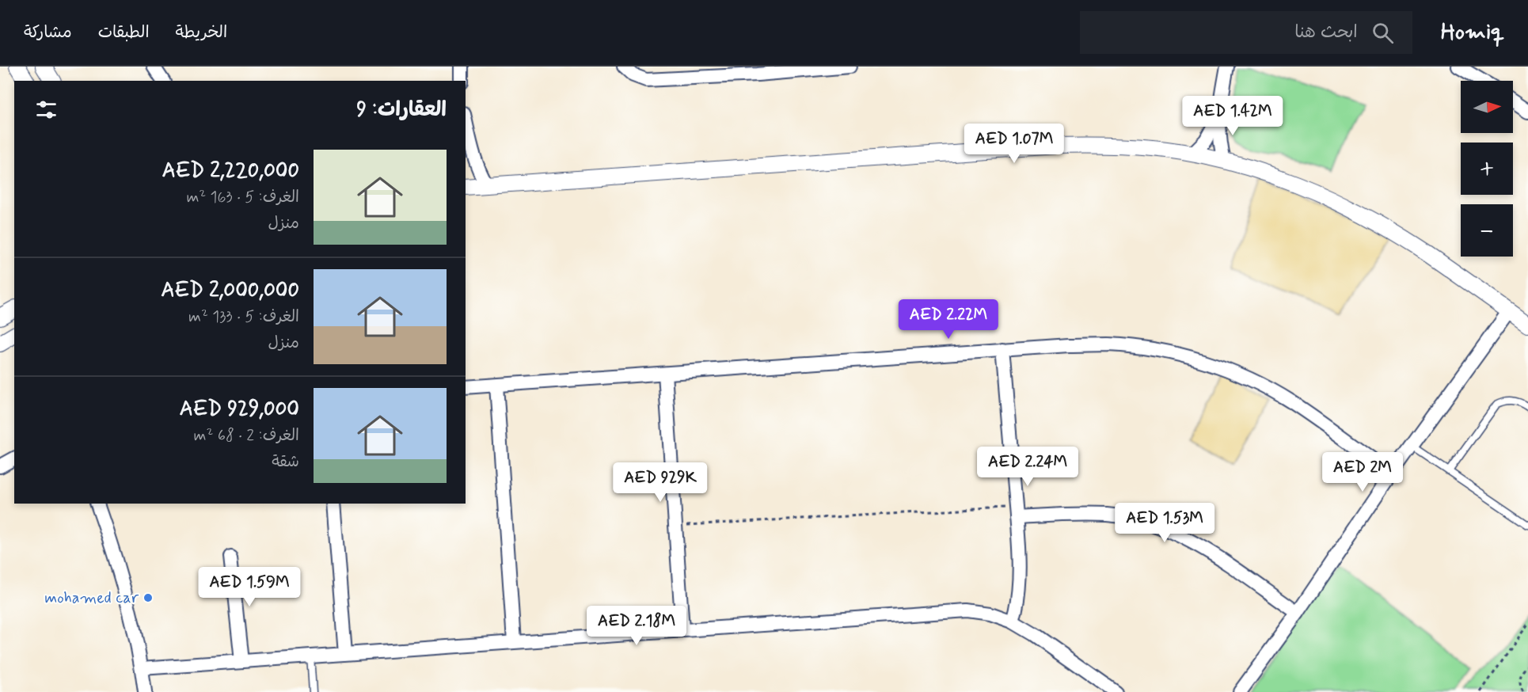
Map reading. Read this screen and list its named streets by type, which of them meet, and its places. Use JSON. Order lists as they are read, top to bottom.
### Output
{
  "places": ["mohamed car"],
  "north": "right",
  "page": {
    "header": "Homiq",
    "search": "ابحث هنا",
    "nav": ["الخريطة", "الطبقات", "مشاركة"],
    "map_buttons": ["+", "−"],
    "heading": "العقارات: 9",
    "price": [
      "AED 1.42M",
      "AED 1.07M",
      "AED 2.22M",
      "AED 2.24M",
      "AED 2M",
      "AED 929K",
      "AED 1.53M",
      "AED 1.59M",
      "AED 2.18M"
    ],
    "list": [
      {
        "name": "AED 2,220,000",
        "note": "الغرف: 5 · 163 m² · منزل"
      },
      {
        "name": "AED 2,000,000",
        "note": "الغرف: 5 · 133 m² · منزل"
      },
      {
        "name": "AED 929,000",
        "note": "الغرف: 2 · 68 m² · شقة"
      }
    ]
  }
}
